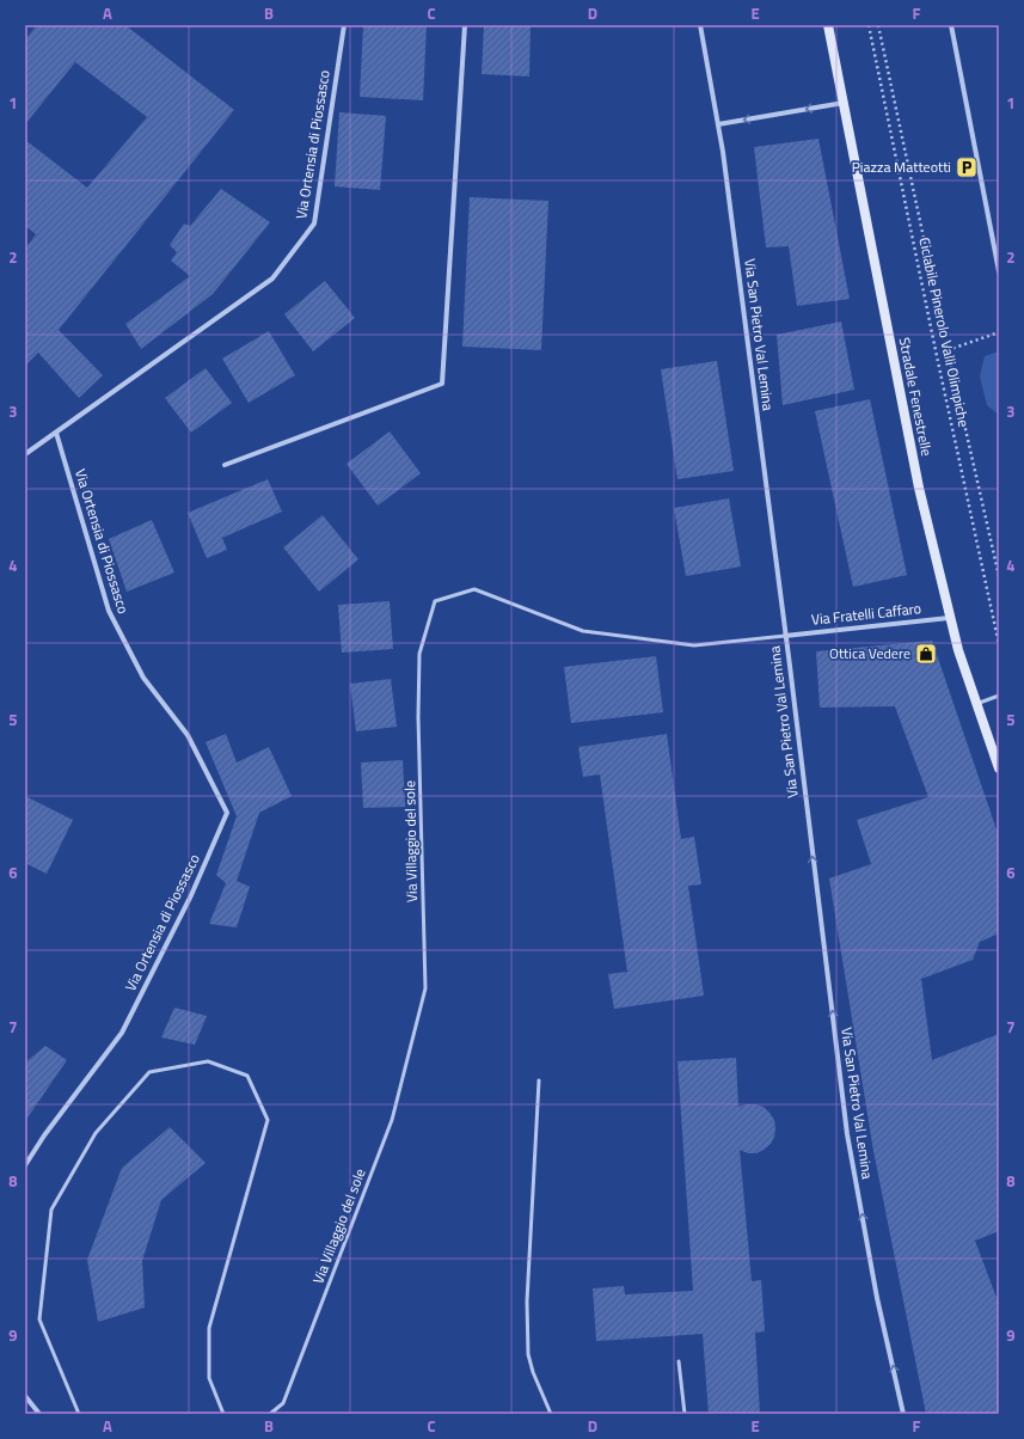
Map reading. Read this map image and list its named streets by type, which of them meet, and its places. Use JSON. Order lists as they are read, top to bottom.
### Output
{
  "streets": {
    "main road": ["Stradale Fenestrelle"],
    "street": ["Via Ortensia di Piossasco", "Via San Pietro Val Lemina", "Via Fratelli Caffaro"],
    "lane": ["Via Villaggio del sole"],
    "path": ["Ciclabile Pinerolo Valli Olimpiche"]
  },
  "crossings": [
    ["Via San Pietro Val Lemina", "Via Fratelli Caffaro"],
    ["Via San Pietro Val Lemina", "Via Villaggio del sole"],
    ["Stradale Fenestrelle", "Via Fratelli Caffaro"],
    ["Via Fratelli Caffaro", "Via Villaggio del sole"]
  ],
  "one_way": ["Via San Pietro Val Lemina"],
  "places": {
    "parking": ["Piazza Matteotti"],
    "shop": ["Ottica Vedere"]
  },
  "grid": {
    "columns": [
      "A",
      "B",
      "C",
      "D",
      "E",
      "F"
    ],
    "rows": [
      "1",
      "2",
      "3",
      "4",
      "5",
      "6",
      "7",
      "8",
      "9"
    ]
  }
}
